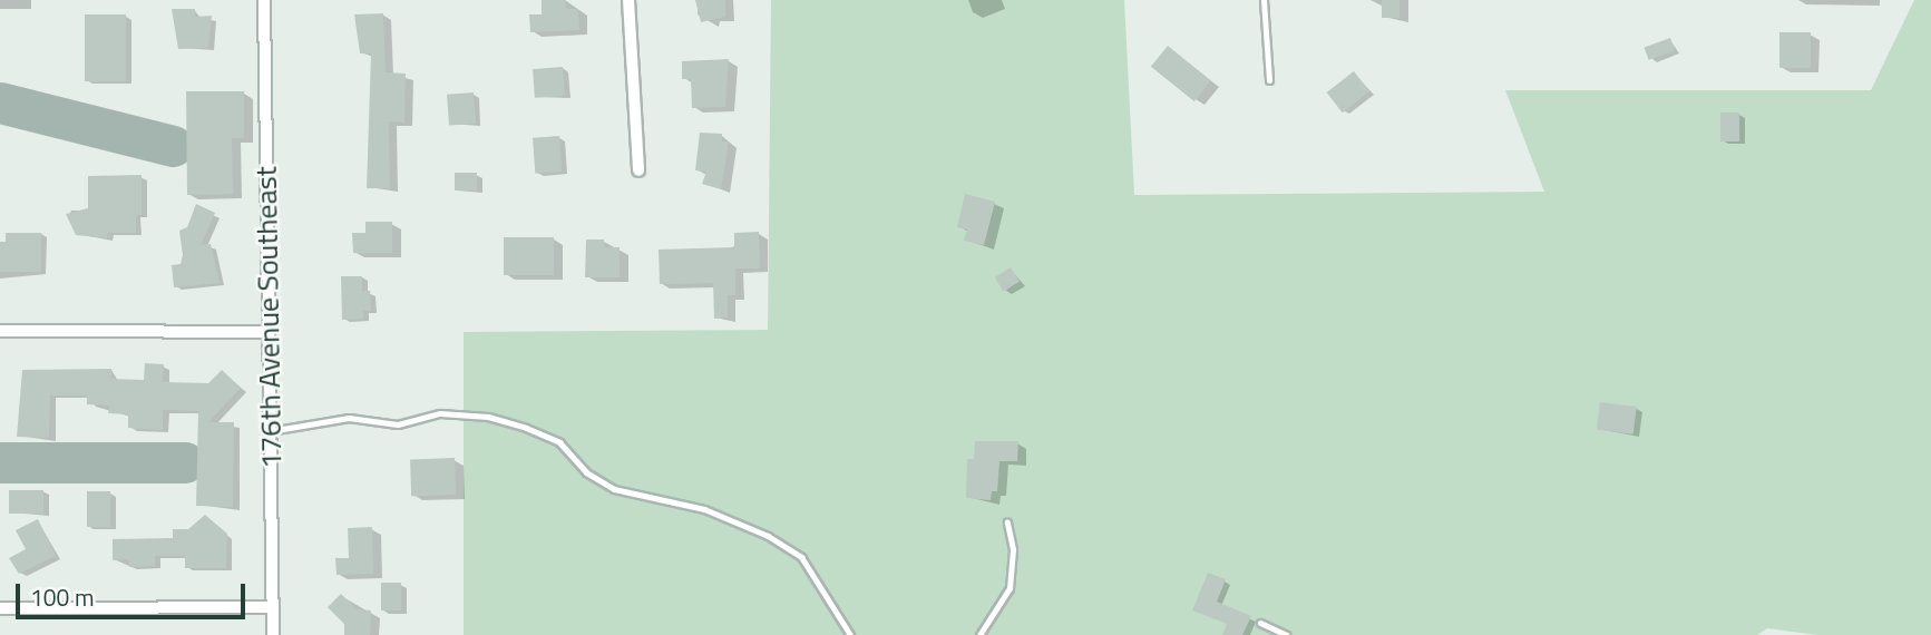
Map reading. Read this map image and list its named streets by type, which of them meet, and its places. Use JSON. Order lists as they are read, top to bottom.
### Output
{
  "streets": {
    "street": ["176th Avenue Southeast"]
  },
  "scale_bar": "100 m"
}
